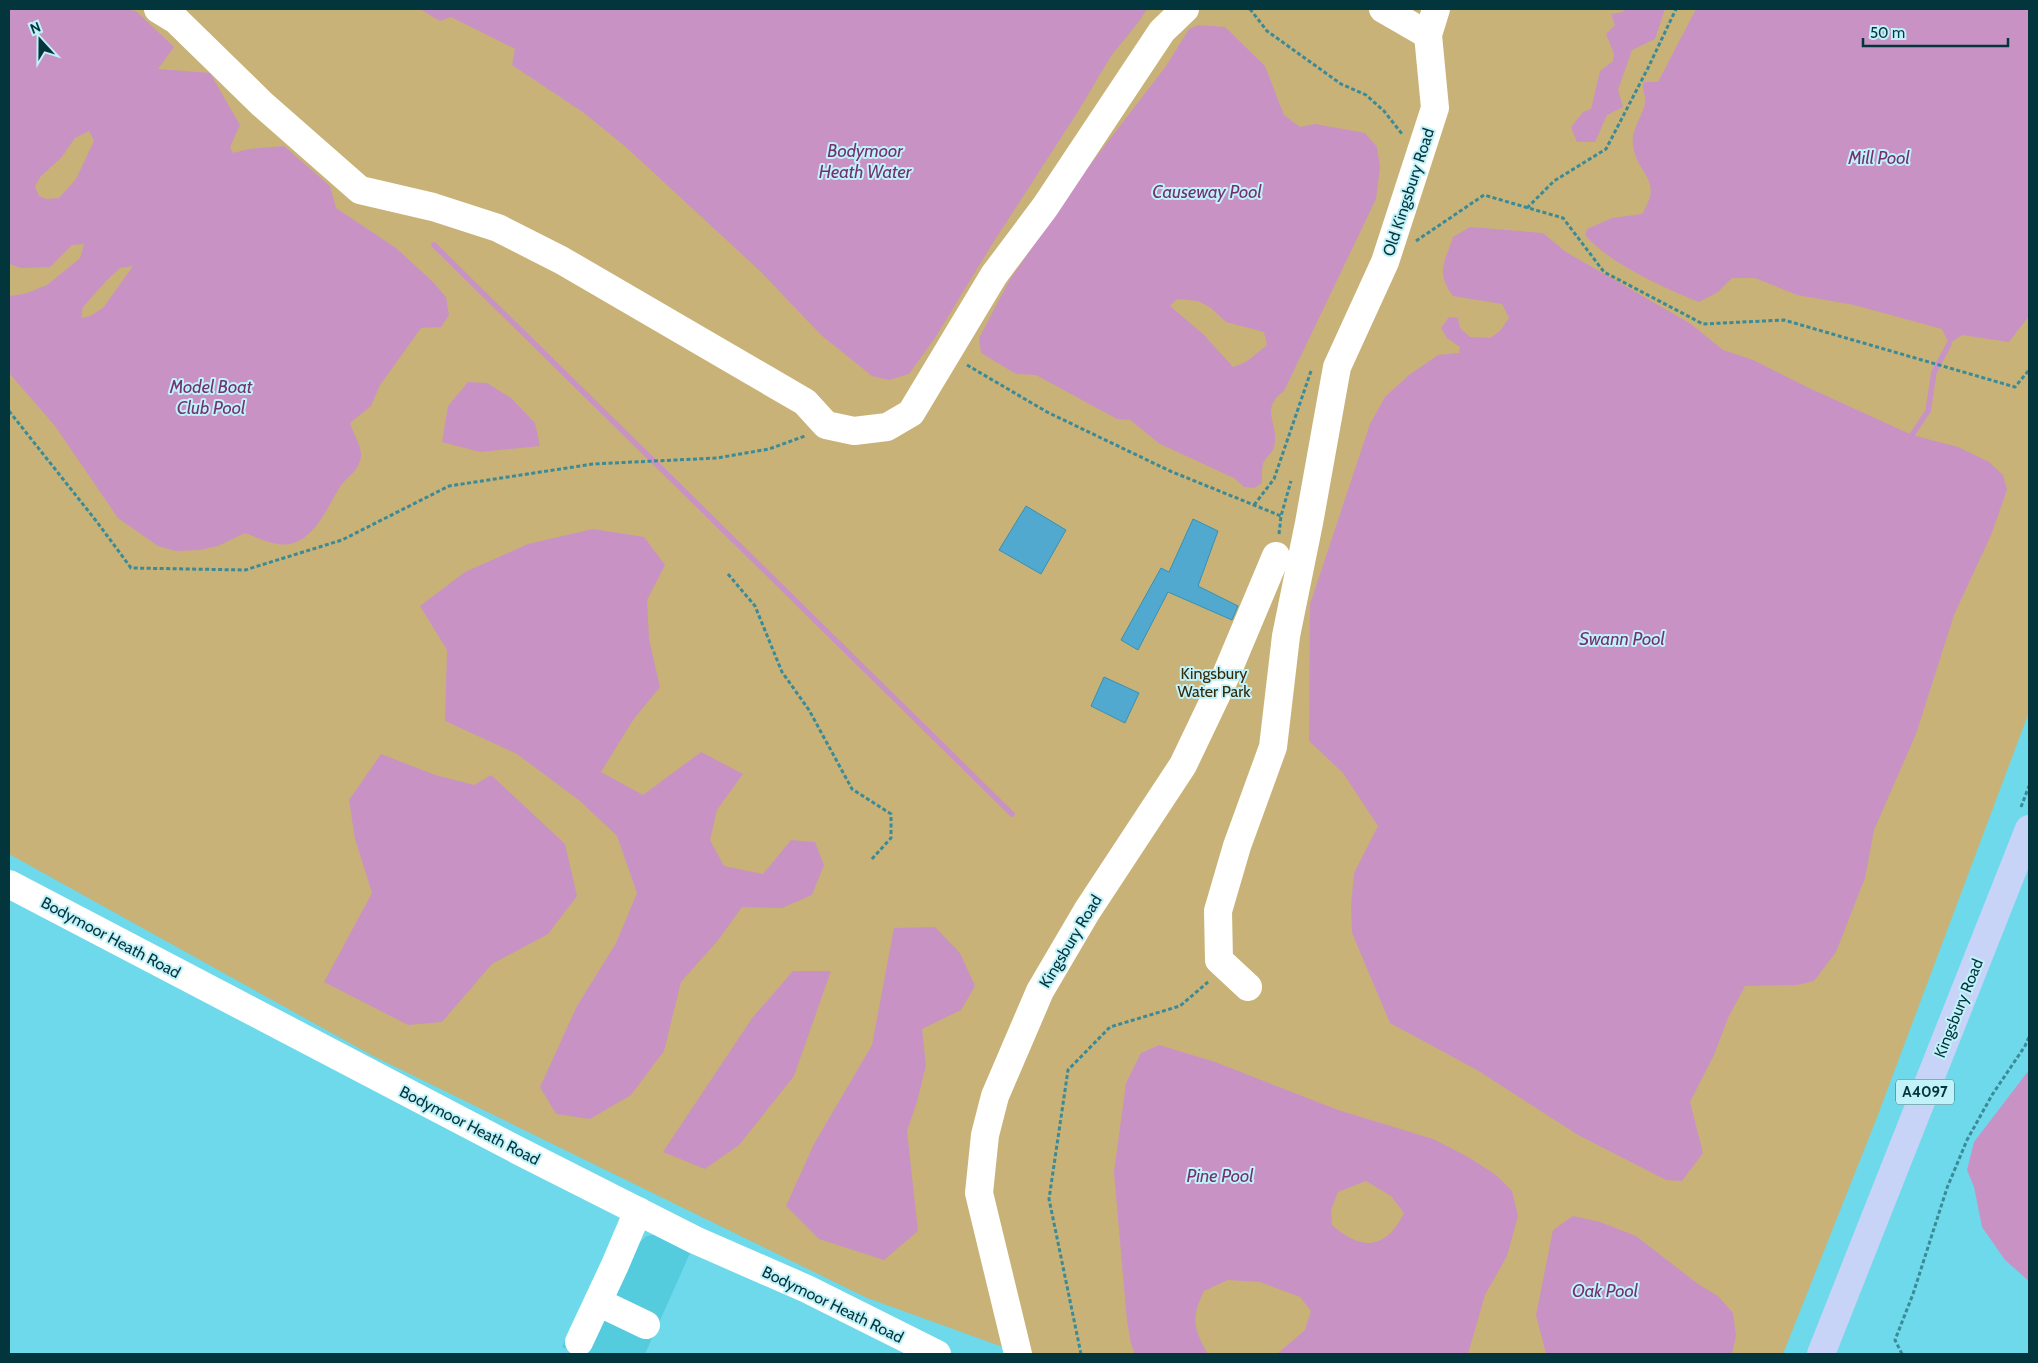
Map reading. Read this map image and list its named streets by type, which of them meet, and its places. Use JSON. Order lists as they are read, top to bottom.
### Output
{
  "streets": {
    "main road": ["Kingsbury Road", "A4097"],
    "street": ["Old Kingsbury Road", "Bodymoor Heath Road"]
  },
  "water": [
    "Bodymoor Heath Water",
    "Mill Pool",
    "Causeway Pool",
    "Model Boat Club Pool",
    "Swann Pool",
    "Pine Pool",
    "Oak Pool"
  ],
  "parks": ["Kingsbury Water Park"],
  "scale_bar": "50 m",
  "north": "top"
}
